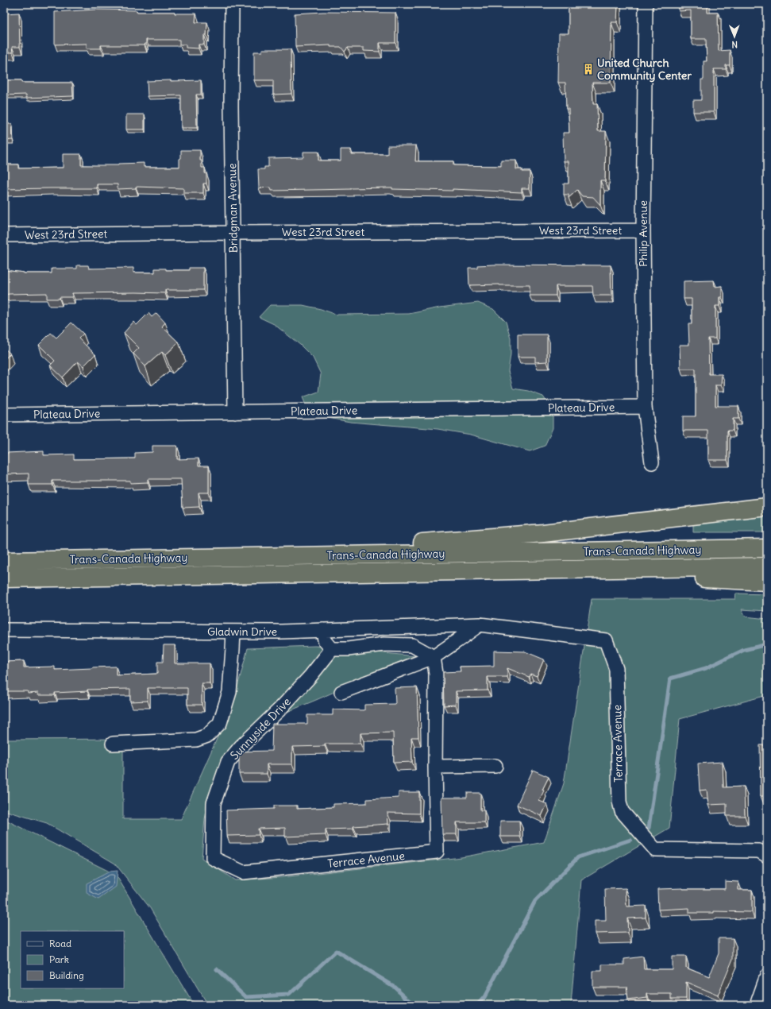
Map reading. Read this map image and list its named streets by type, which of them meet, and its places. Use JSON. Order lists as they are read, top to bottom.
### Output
{
  "streets": {
    "highway": ["Trans-Canada Highway"],
    "street": [
      "Bridgman Avenue",
      "West 23rd Street",
      "Philip Avenue",
      "Plateau Drive",
      "Gladwin Drive",
      "Sunnyside Drive",
      "Terrace Avenue"
    ]
  },
  "crossings": [
    ["Bridgman Avenue", "West 23rd Street"],
    ["Bridgman Avenue", "Plateau Drive"],
    ["West 23rd Street", "Philip Avenue"],
    ["Philip Avenue", "Plateau Drive"],
    ["Gladwin Drive", "Terrace Avenue"],
    ["Sunnyside Drive", "Terrace Avenue"]
  ],
  "places": {
    "building": ["United Church Community Center"]
  },
  "legend": ["Road", "Park", "Building"],
  "north": "bottom"
}
